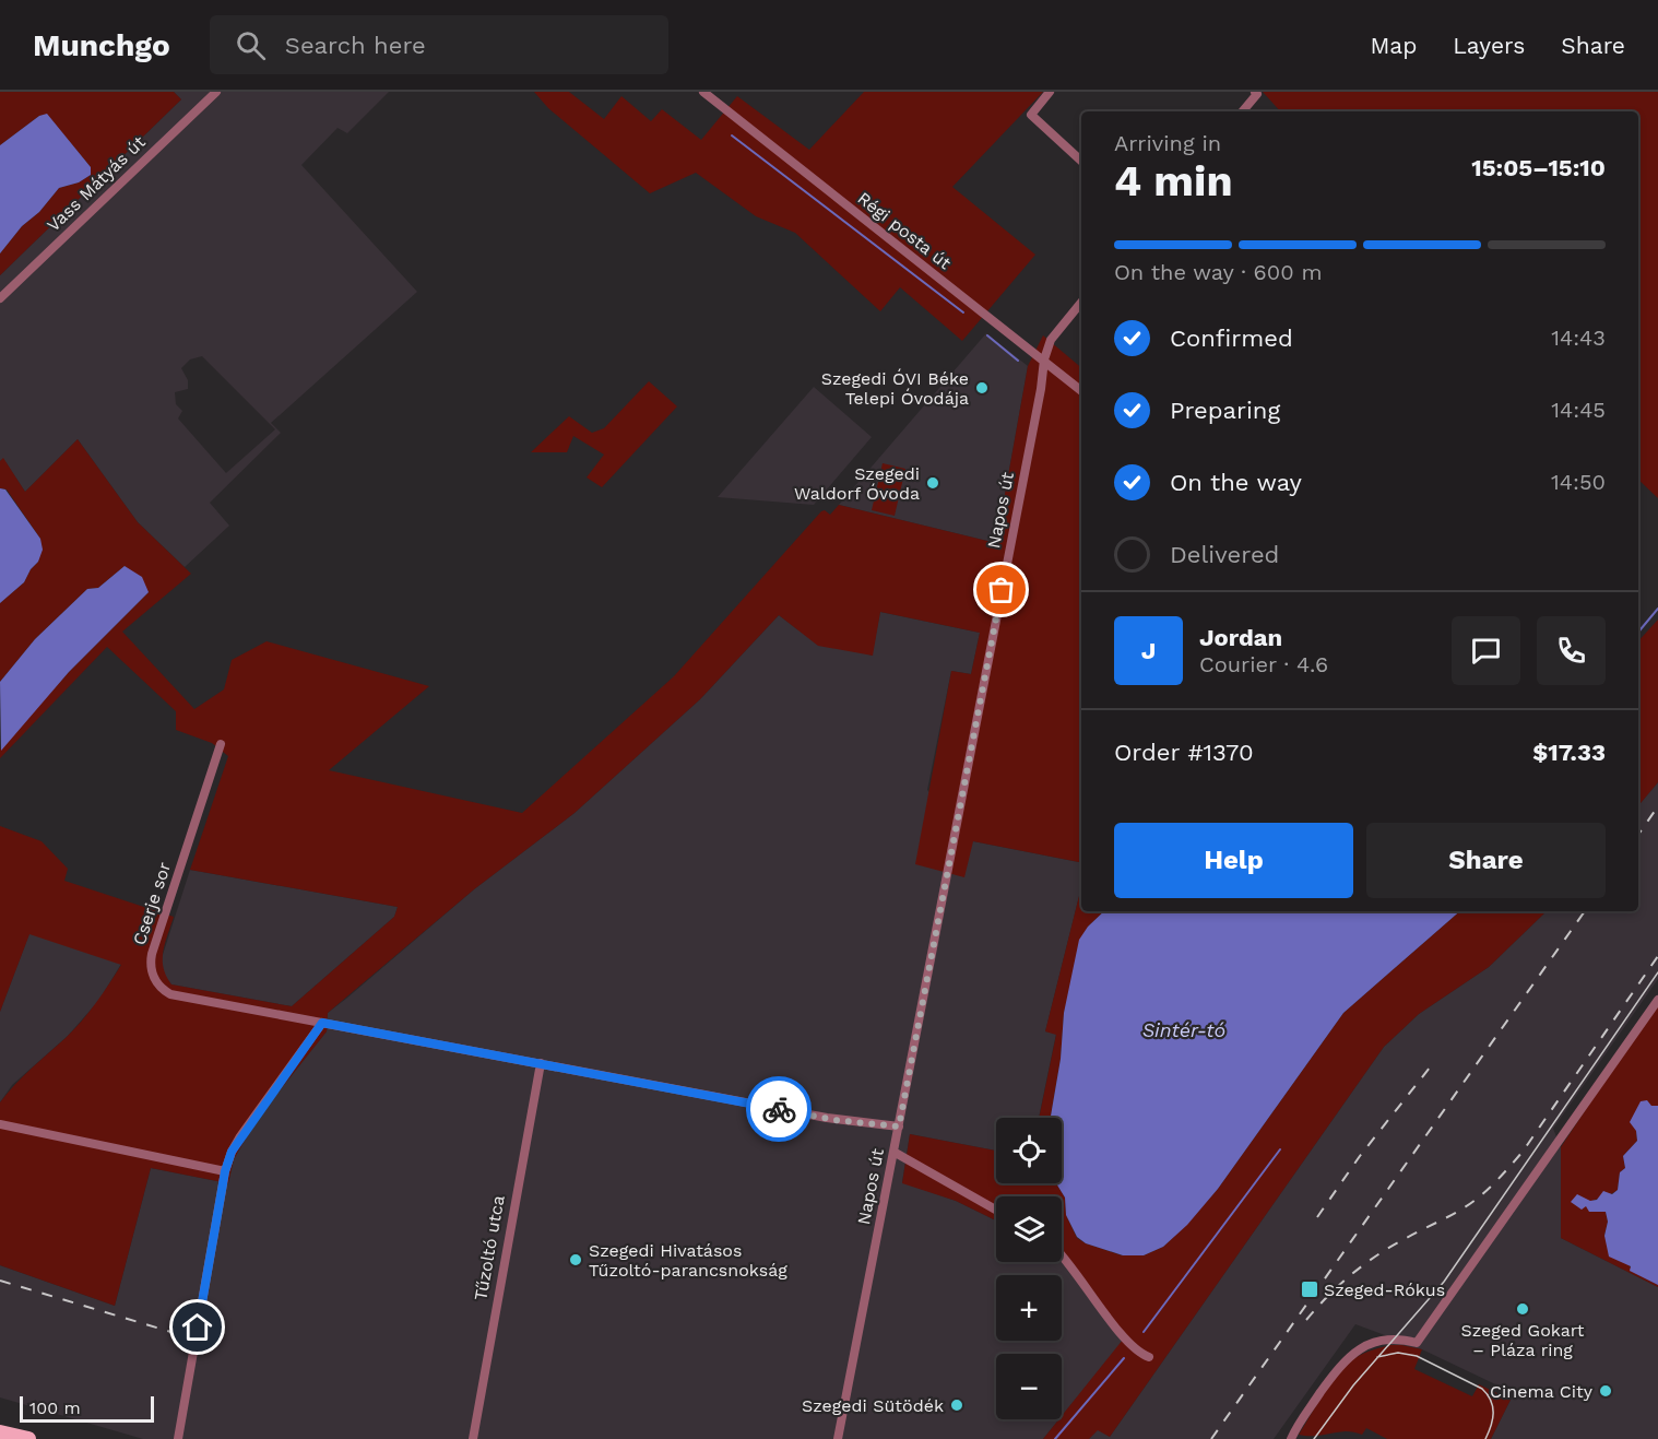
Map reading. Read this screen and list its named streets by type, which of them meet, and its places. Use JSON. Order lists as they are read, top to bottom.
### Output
{
  "streets": {
    "street": [
      "Vass Mátyás út",
      "Régi posta út",
      "Napos út",
      "Cserje sor",
      "Tűzoltó utca"
    ]
  },
  "crossings": [
    ["Régi posta út", "Napos út"],
    ["Napos út", "Cserje sor"],
    ["Cserje sor", "Tűzoltó utca"]
  ],
  "water": ["Sintér-tó"],
  "places": {
    "other": [
      "Szegedi ÓVI Béke Telepi Óvodája",
      "Szegedi Waldorf Óvoda",
      "Szegedi Hivatásos Tűzoltó-parancsnokság",
      "Szeged Gokart – Pláza ring",
      "Cinema City",
      "Szegedi Sütödék"
    ],
    "transit": ["Szeged-Rókus"]
  },
  "scale_bar": "100 m",
  "page": {
    "header": "Munchgo",
    "search": "Search here",
    "nav": ["Map", "Layers", "Share"],
    "heading": ["4 min", "Arriving in", "15:05–15:10"],
    "panel": [
      "Jordan",
      "Courier · 4.6",
      "Order #1370",
      "$17.33"
    ],
    "bar": "On the way · 600 m",
    "list": [
      ["Confirmed", "14:43"],
      ["Preparing", "14:45"],
      ["On the way", "14:50"],
      "Delivered"
    ],
    "round": "J",
    "buttons": ["Help", "Share"],
    "map_buttons": ["+", "−"],
    "scale": "100 m"
  }
}
